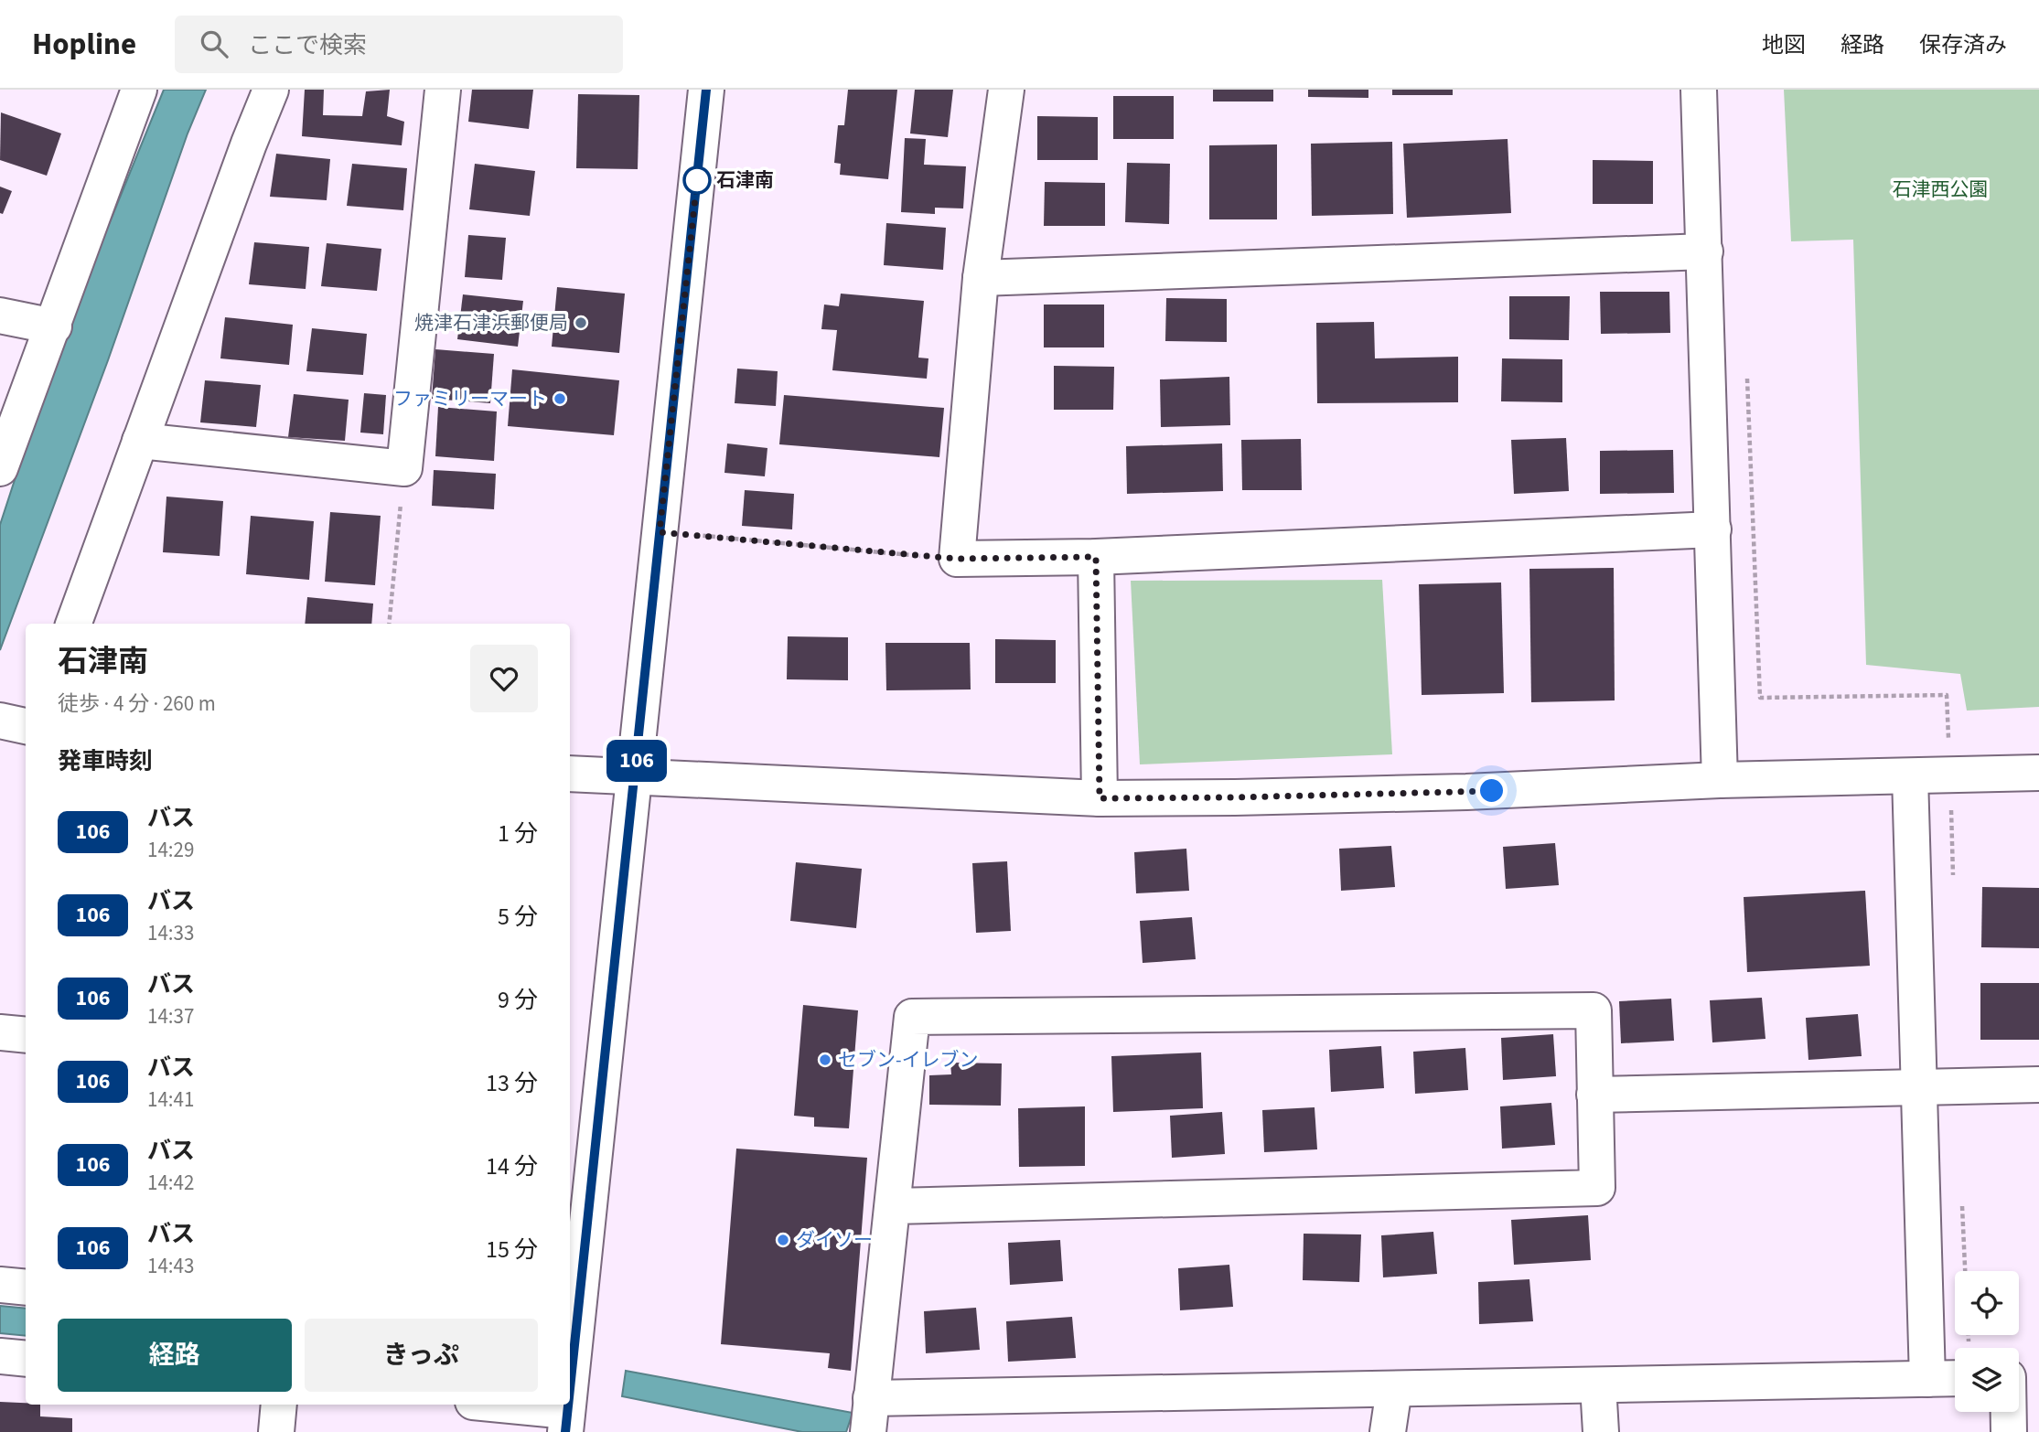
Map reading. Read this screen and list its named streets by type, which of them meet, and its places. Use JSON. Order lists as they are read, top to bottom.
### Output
{
  "parks": ["石津西公園"],
  "places": [
    "石津南",
    "焼津石津浜郵便局",
    "ファミリーマート",
    "セブン-イレブン",
    "ダイソー"
  ],
  "lines": ["bus line 106"],
  "page": {
    "header": "Hopline",
    "search": "ここで検索",
    "nav": ["地図", "経路", "保存済み"],
    "on_map": "106",
    "heading": [
      ["石津南", "徒歩 · 4 分 · 260 m"],
      "発車時刻"
    ],
    "list": [
      {
        "mark": "106",
        "name": "バス",
        "note": "14:29",
        "value": "1 分"
      },
      {
        "mark": "106",
        "name": "バス",
        "note": "14:33",
        "value": "5 分"
      },
      {
        "mark": "106",
        "name": "バス",
        "note": "14:37",
        "value": "9 分"
      },
      {
        "mark": "106",
        "name": "バス",
        "note": "14:41",
        "value": "13 分"
      },
      {
        "mark": "106",
        "name": "バス",
        "note": "14:42",
        "value": "14 分"
      },
      {
        "mark": "106",
        "name": "バス",
        "note": "14:43",
        "value": "15 分"
      }
    ],
    "buttons": ["経路", "きっぷ"]
  }
}
